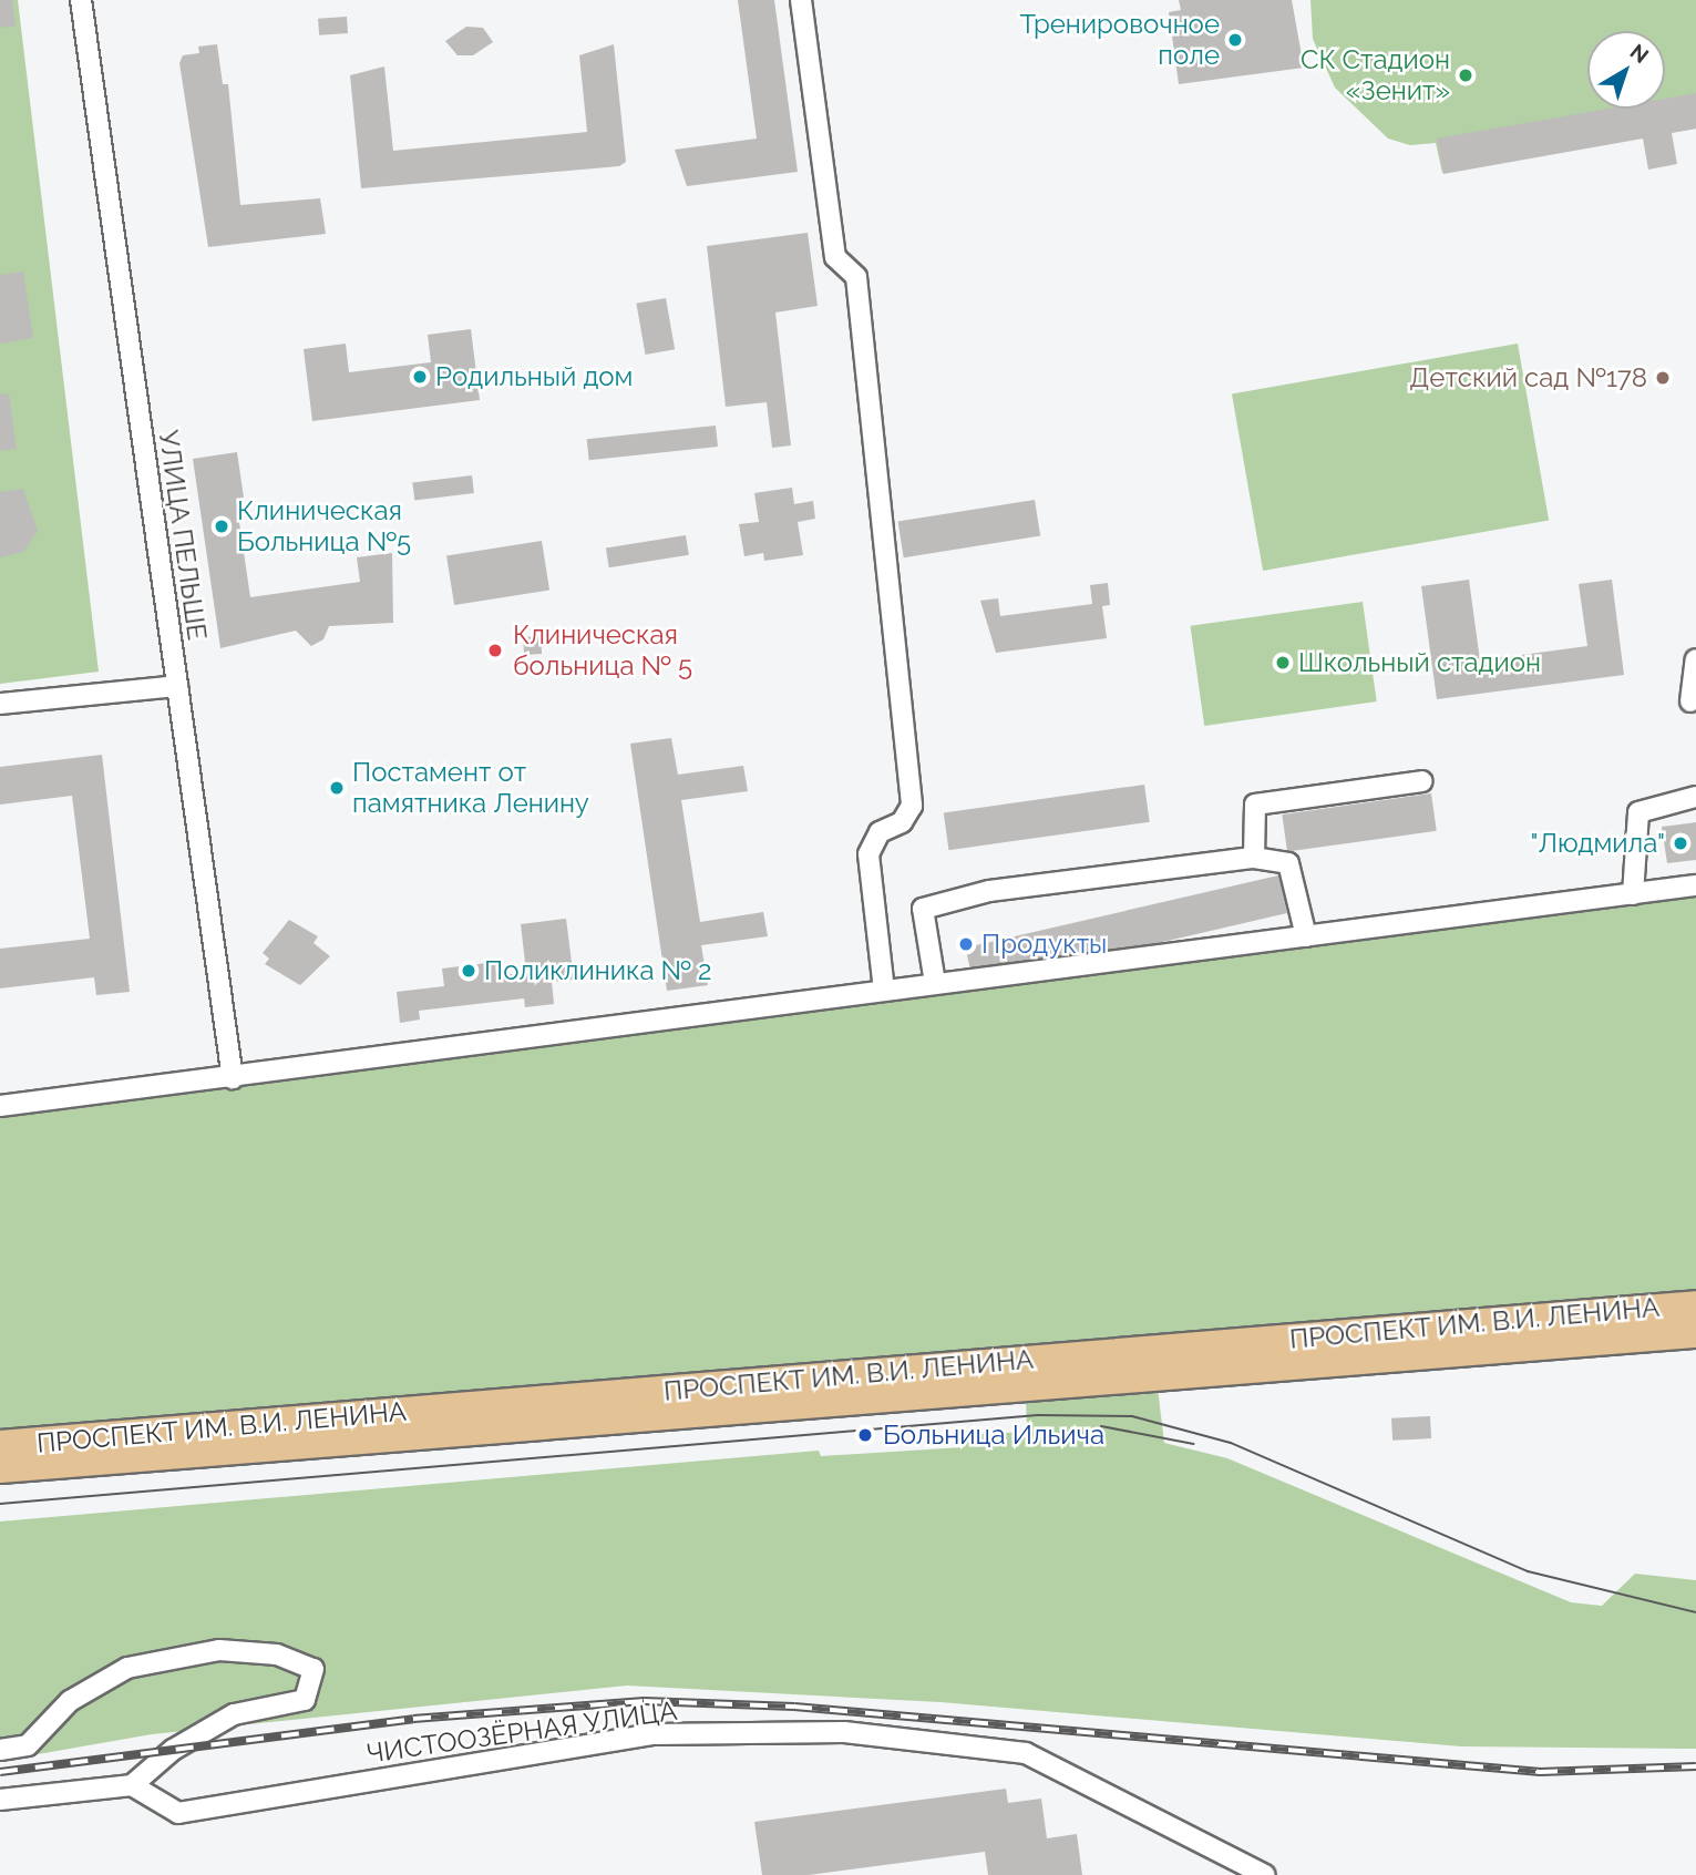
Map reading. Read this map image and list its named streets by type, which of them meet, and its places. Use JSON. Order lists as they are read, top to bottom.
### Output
{
  "streets": {
    "main road": ["ПРОСПЕКТ ИМ. В.И. ЛЕНИНА"],
    "street": ["УЛИЦА ПЕЛЬШЕ", "ЧИСТООЗЁРНАЯ УЛИЦА"]
  },
  "places": [
    "Тренировочное поле",
    "СК Стадион «Зенит»",
    "Родильный дом",
    "Детский сад №178",
    "Клиническая Больница №5",
    "Клиническая больница № 5",
    "Школьный стадион",
    "Постамент от памятника Ленину",
    "\"Людмила\"",
    "Продукты",
    "Поликлиника № 2",
    "Больница Ильича"
  ],
  "north": "top right"
}
